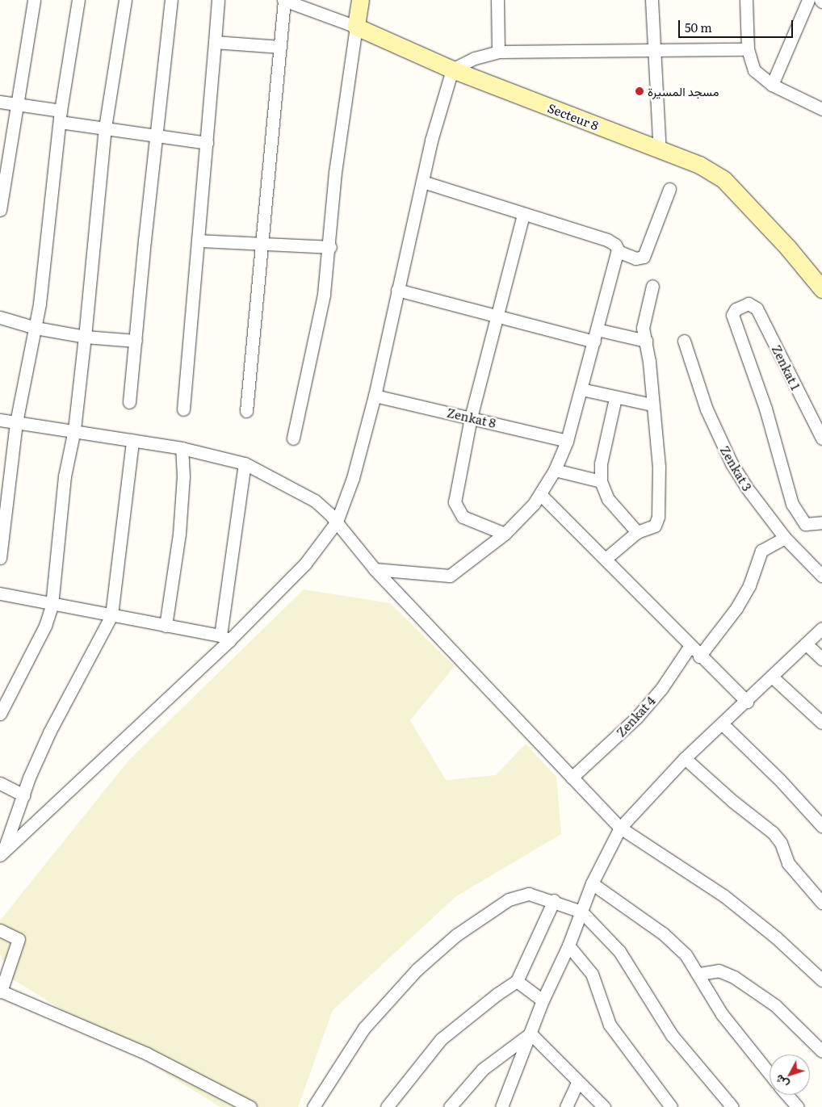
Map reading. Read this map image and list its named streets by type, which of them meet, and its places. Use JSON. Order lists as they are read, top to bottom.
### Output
{
  "streets": {
    "street": [
      "Secteur 8",
      "Zenkat 1",
      "Zenkat 8",
      "Zenkat 3",
      "Zenkat 4"
    ]
  },
  "places": ["مسجد المسيرة"],
  "scale_bar": "50 m",
  "north": "bottom left"
}
